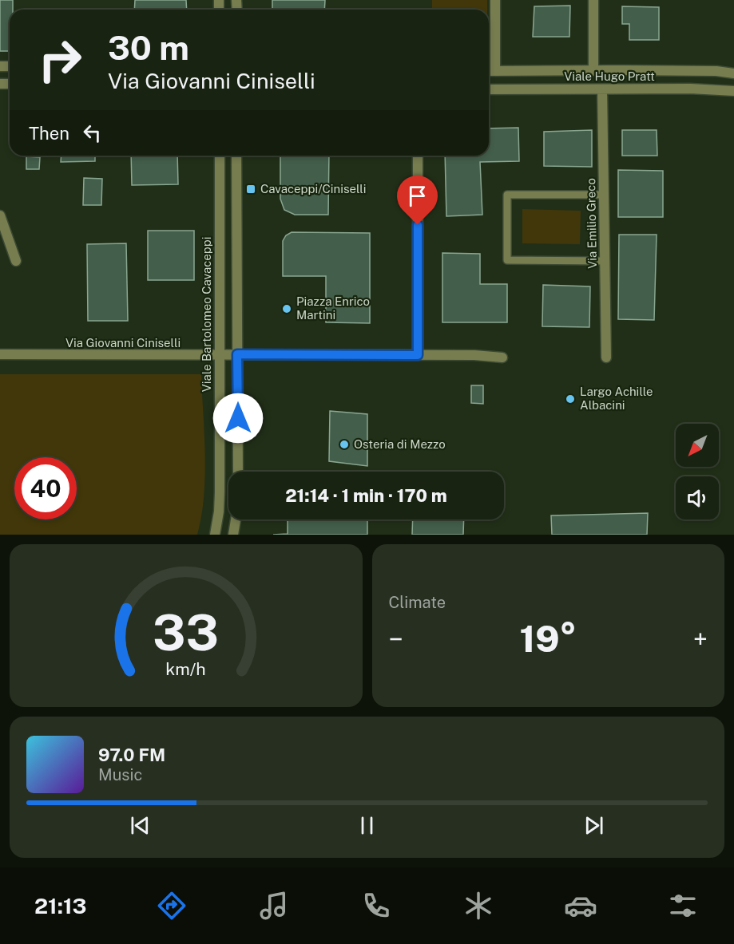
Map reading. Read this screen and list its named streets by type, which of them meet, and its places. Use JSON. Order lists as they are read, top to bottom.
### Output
{
  "streets": {
    "street": [
      "Viale Hugo Pratt",
      "Via Emilio Greco",
      "Viale Bartolomeo Cavaceppi",
      "Via Giovanni Ciniselli"
    ]
  },
  "crossings": [
    ["Viale Hugo Pratt", "Via Emilio Greco"],
    ["Viale Bartolomeo Cavaceppi", "Via Giovanni Ciniselli"]
  ],
  "places": {
    "transit": ["Cavaceppi/Ciniselli"],
    "other": ["Piazza Enrico Martini", "Largo Achille Albacini", "Osteria di Mezzo"]
  },
  "north": "bottom left",
  "page": {
    "turn": ["30 m", "Via Giovanni Ciniselli"],
    "then": "Then",
    "limit": "40",
    "trip": "21:14 · 1 min · 170 m",
    "tile": "Climate",
    "heat": ["−", "19°", "+"],
    "song": ["97.0 FM", "Music"],
    "tabs": "21:13",
    "gauge": ["33", "km/h"]
  }
}
